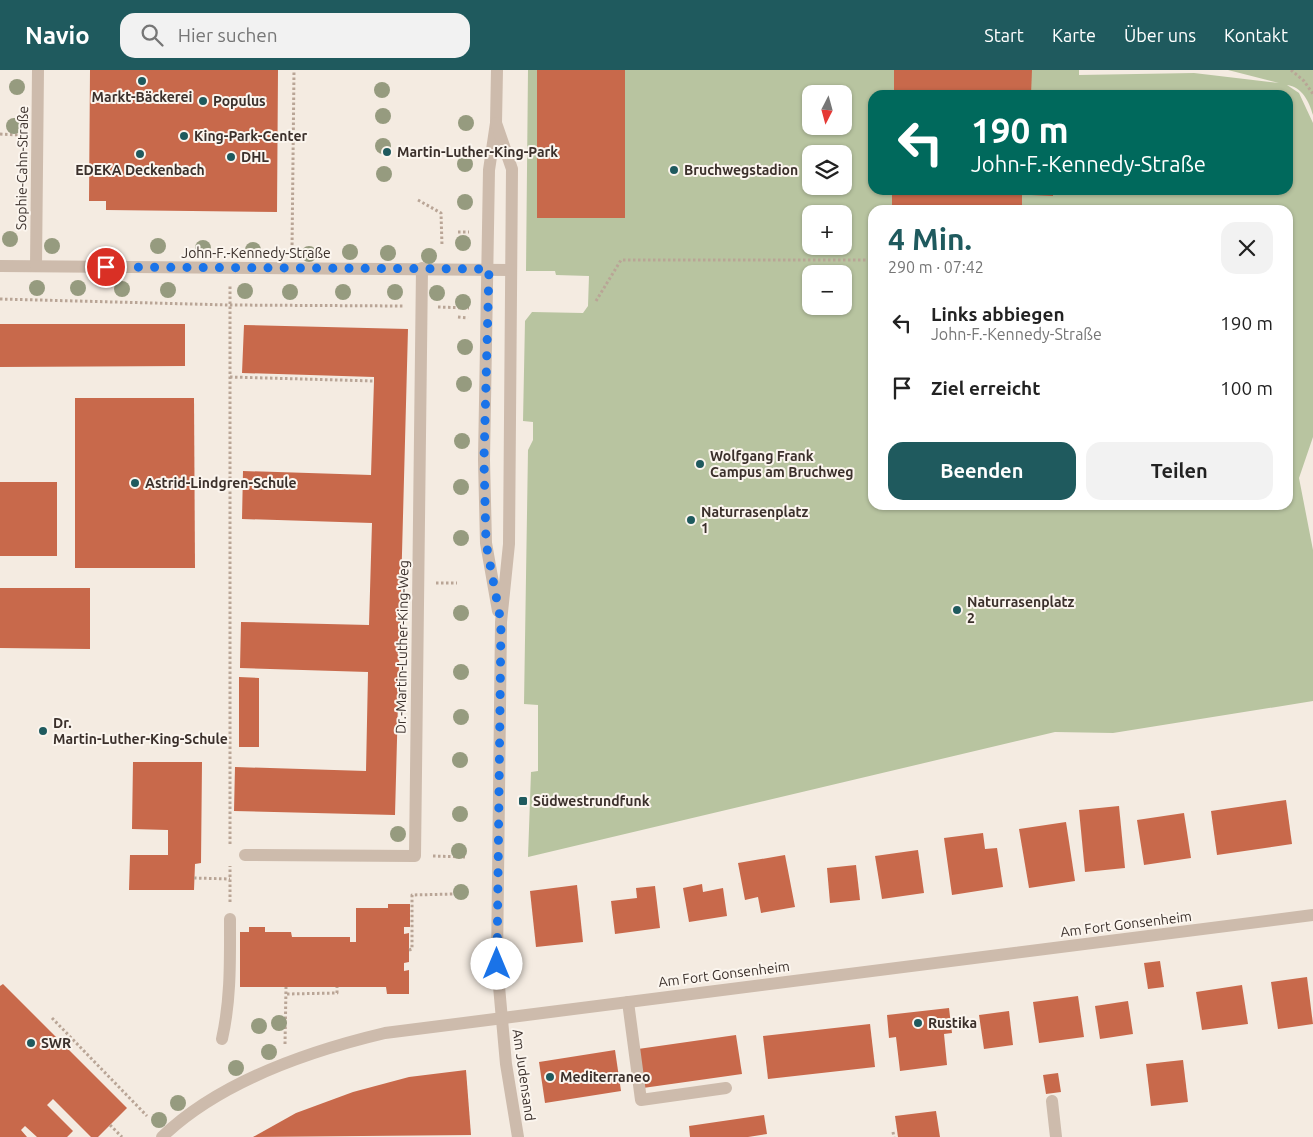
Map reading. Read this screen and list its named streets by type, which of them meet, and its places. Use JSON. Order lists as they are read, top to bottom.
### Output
{
  "streets": {
    "street": [
      "Sophie-Cahn-Straße",
      "John-F.-Kennedy-Straße",
      "Dr.-Martin-Luther-King-Weg",
      "Am Fort Gonsenheim",
      "Am Judensand"
    ]
  },
  "crossings": [
    ["Sophie-Cahn-Straße", "John-F.-Kennedy-Straße"],
    ["John-F.-Kennedy-Straße", "Dr.-Martin-Luther-King-Weg"],
    ["Am Fort Gonsenheim", "Am Judensand"]
  ],
  "places": {
    "other": [
      "Markt-Bäckerei",
      "Populus",
      "King-Park-Center",
      "Martin-Luther-King-Park",
      "EDEKA Deckenbach",
      "DHL",
      "Bruchwegstadion",
      "Wolfgang Frank Campus am Bruchweg",
      "Astrid-Lindgren-Schule",
      "Naturrasenplatz 1",
      "Naturrasenplatz 2",
      "Dr. Martin-Luther-King-Schule",
      "Rustika",
      "SWR",
      "Mediterraneo"
    ],
    "transit": ["Südwestrundfunk"]
  },
  "north": "bottom",
  "page": {
    "header": "Navio",
    "search": "Hier suchen",
    "nav": [
      "Start",
      "Karte",
      "Über uns",
      "Kontakt"
    ],
    "map_buttons": ["+", "−"],
    "turn": ["190 m", "John-F.-Kennedy-Straße"],
    "heading": ["4 Min.", "290 m · 07:42"],
    "list": [
      {
        "name": "Links abbiegen",
        "note": "John-F.-Kennedy-Straße",
        "value": "190 m"
      },
      {
        "name": "Ziel erreicht",
        "value": "100 m"
      }
    ],
    "buttons": ["Beenden", "Teilen"]
  }
}
